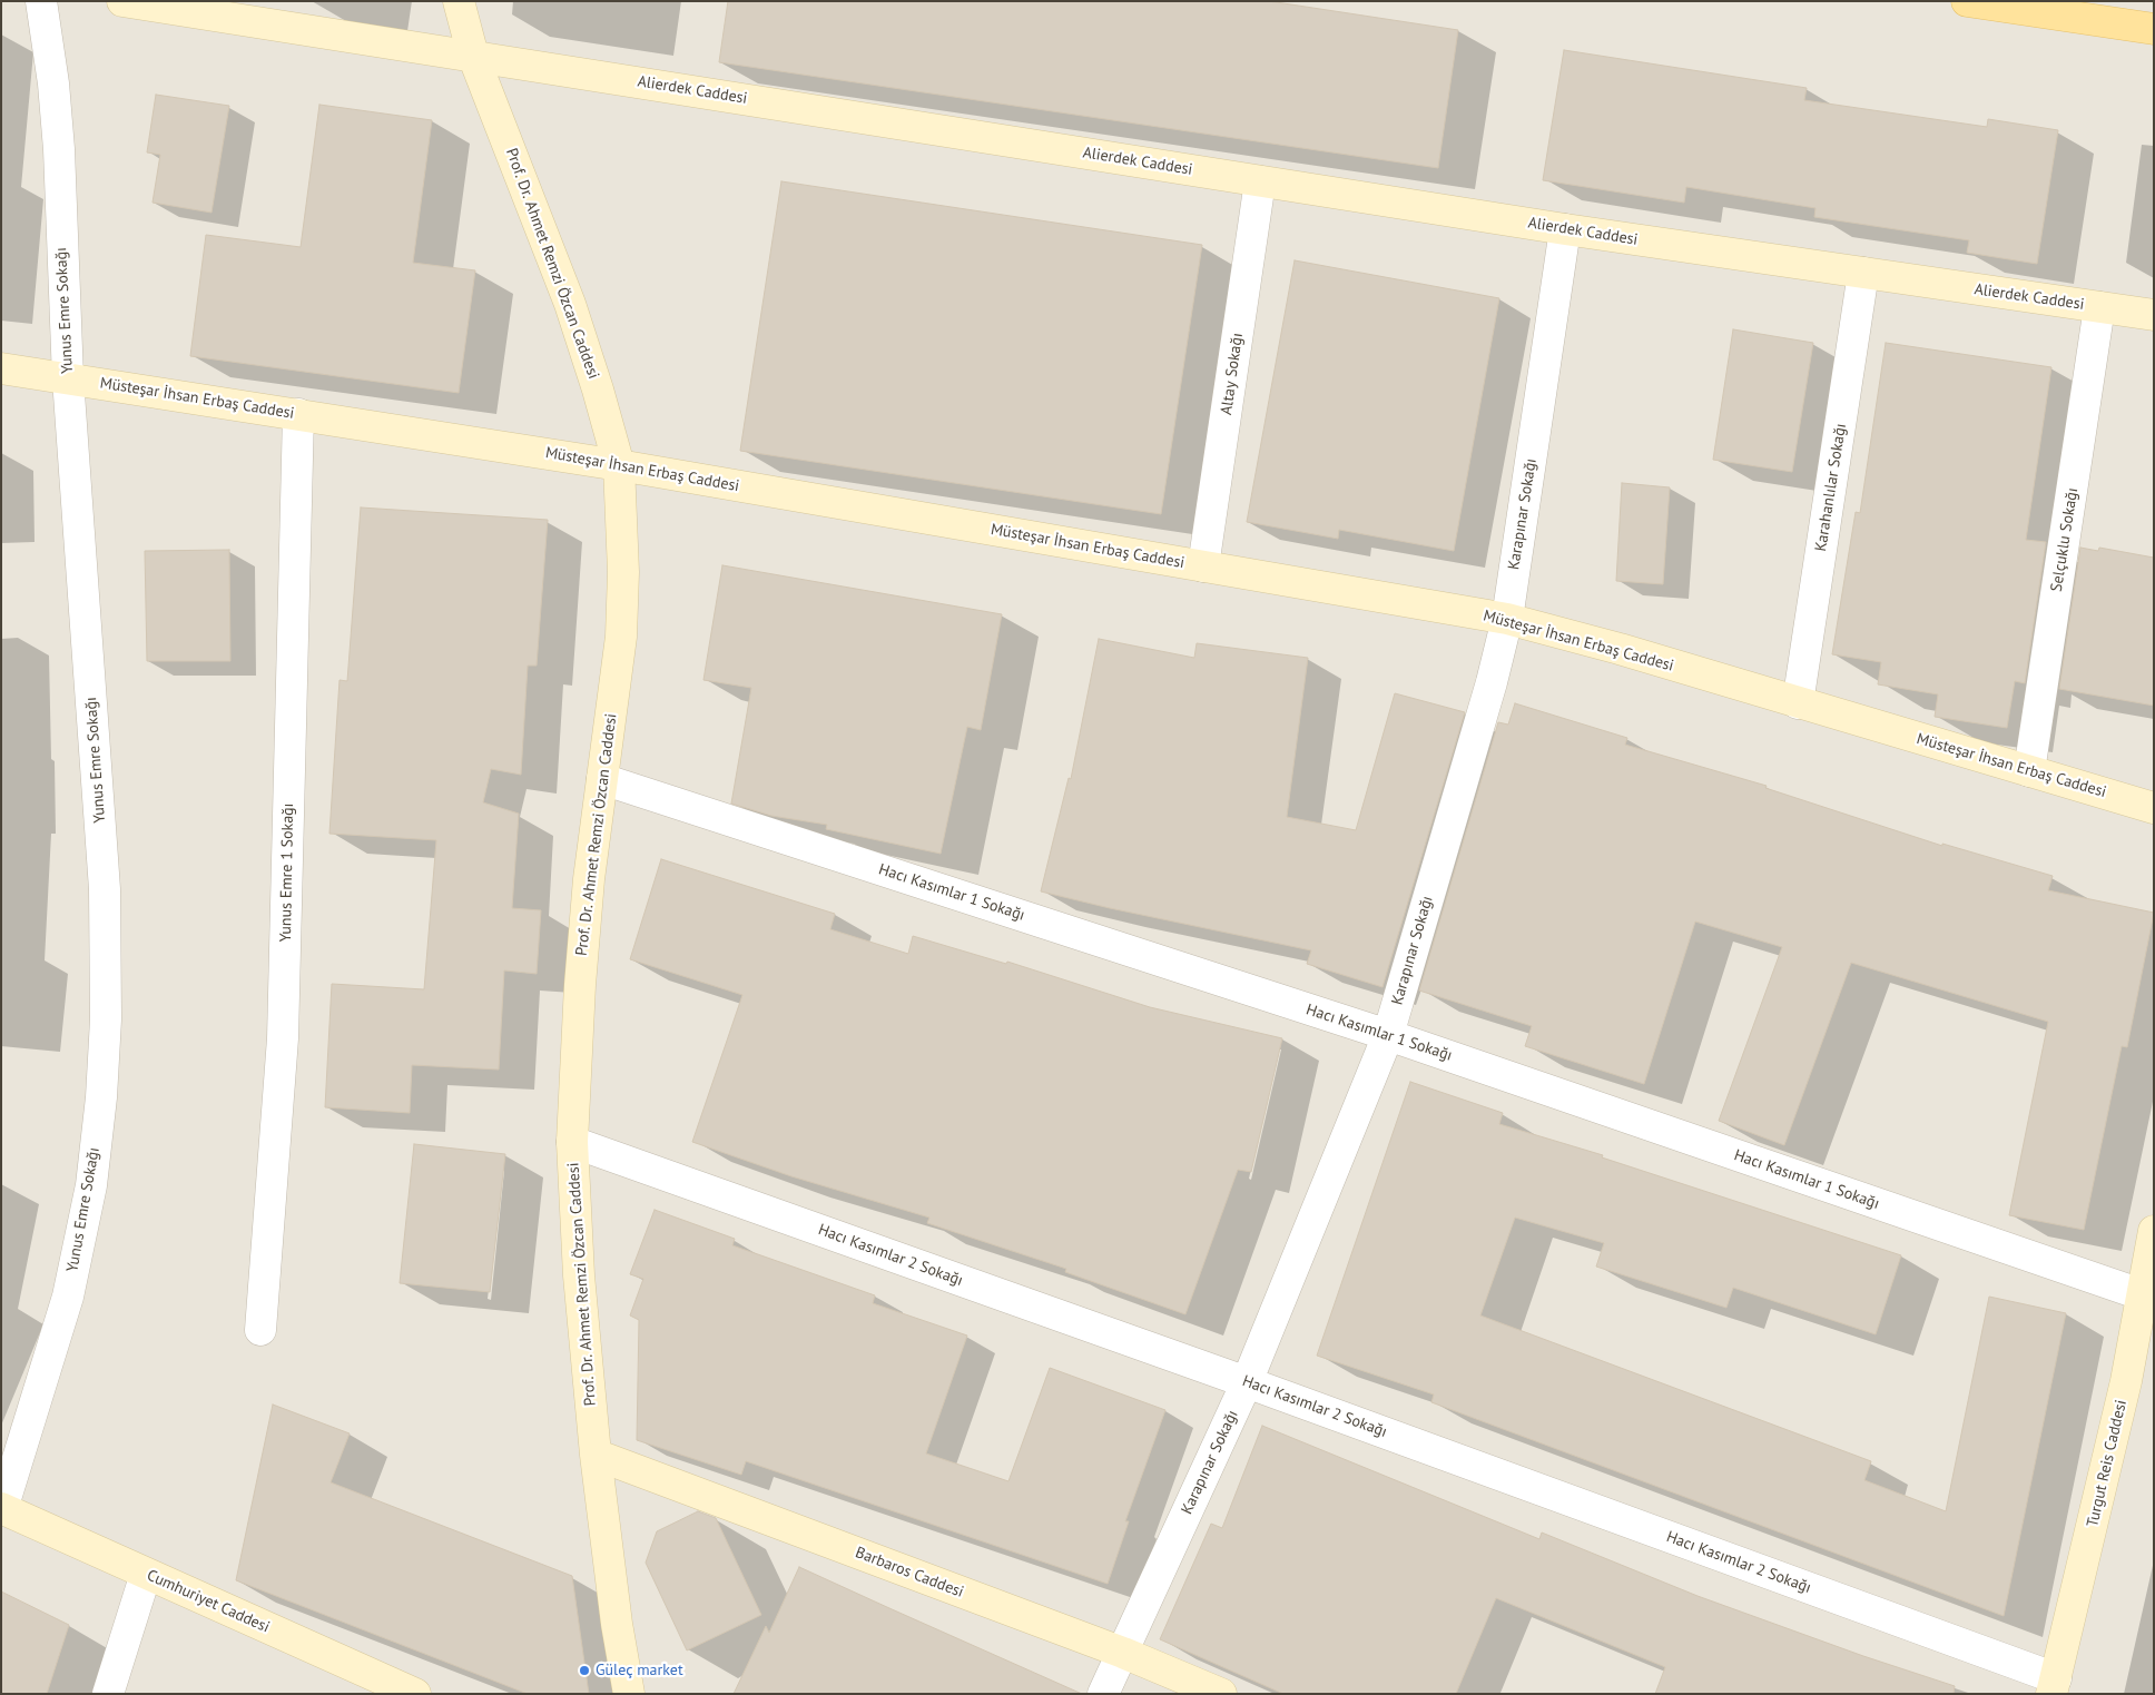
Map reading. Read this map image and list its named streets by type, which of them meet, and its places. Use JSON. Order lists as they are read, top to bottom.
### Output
{
  "streets": {
    "street": [
      "Alierdek Caddesi",
      "Prof. Dr. Ahmet Remzi Özcan Caddesi",
      "Yunus Emre Sokağı",
      "Altay Sokağı",
      "Müsteşar İhsan Erbaş Caddesi",
      "Karahanlılar Sokağı",
      "Karapınar Sokağı",
      "Selçuklu Sokağı",
      "Yunus Emre 1 Sokağı",
      "Hacı Kasımlar 1 Sokağı",
      "Hacı Kasımlar 2 Sokağı",
      "Turgut Reis Caddesi",
      "Barbaros Caddesi",
      "Cumhuriyet Caddesi"
    ]
  },
  "crossings": [
    ["Alierdek Caddesi", "Prof. Dr. Ahmet Remzi Özcan Caddesi"],
    ["Alierdek Caddesi", "Altay Sokağı"],
    ["Alierdek Caddesi", "Karahanlılar Sokağı"],
    ["Alierdek Caddesi", "Karapınar Sokağı"],
    ["Alierdek Caddesi", "Selçuklu Sokağı"],
    ["Prof. Dr. Ahmet Remzi Özcan Caddesi", "Müsteşar İhsan Erbaş Caddesi"],
    ["Prof. Dr. Ahmet Remzi Özcan Caddesi", "Hacı Kasımlar 1 Sokağı"],
    ["Prof. Dr. Ahmet Remzi Özcan Caddesi", "Hacı Kasımlar 2 Sokağı"],
    ["Prof. Dr. Ahmet Remzi Özcan Caddesi", "Barbaros Caddesi"],
    ["Yunus Emre Sokağı", "Müsteşar İhsan Erbaş Caddesi"],
    ["Yunus Emre Sokağı", "Cumhuriyet Caddesi"],
    ["Altay Sokağı", "Müsteşar İhsan Erbaş Caddesi"],
    ["Müsteşar İhsan Erbaş Caddesi", "Karahanlılar Sokağı"],
    ["Müsteşar İhsan Erbaş Caddesi", "Karapınar Sokağı"],
    ["Müsteşar İhsan Erbaş Caddesi", "Selçuklu Sokağı"],
    ["Müsteşar İhsan Erbaş Caddesi", "Yunus Emre 1 Sokağı"],
    ["Karapınar Sokağı", "Hacı Kasımlar 1 Sokağı"],
    ["Karapınar Sokağı", "Hacı Kasımlar 2 Sokağı"],
    ["Karapınar Sokağı", "Barbaros Caddesi"],
    ["Hacı Kasımlar 1 Sokağı", "Turgut Reis Caddesi"],
    ["Hacı Kasımlar 2 Sokağı", "Turgut Reis Caddesi"]
  ],
  "places": ["Güleç market"]
}
